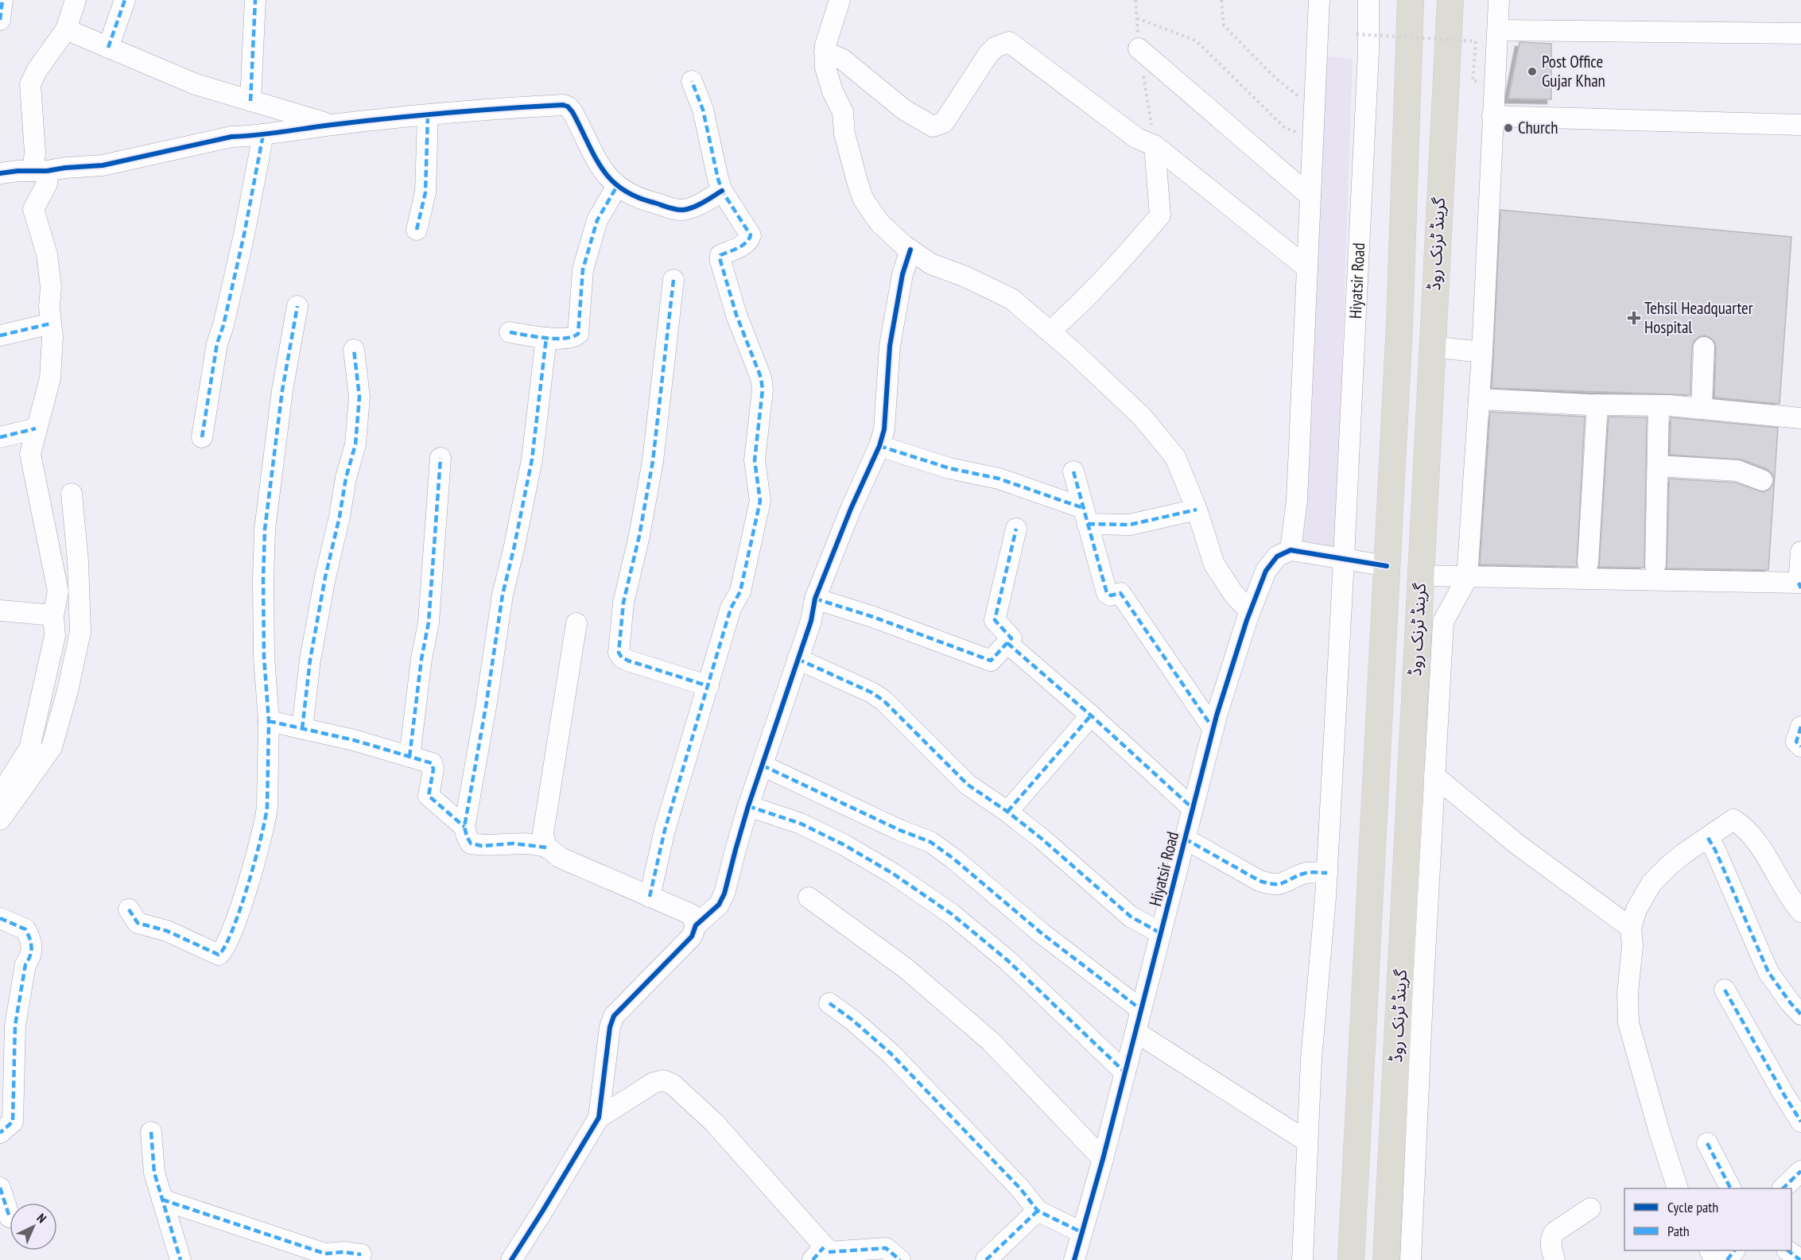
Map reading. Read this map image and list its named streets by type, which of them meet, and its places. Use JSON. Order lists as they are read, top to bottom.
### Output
{
  "streets": {
    "highway": ["گرینڈ ٹرنک روڈ"],
    "street": ["Hiyatsir Road"]
  },
  "places": {
    "other": ["Post Office Gujar Khan", "Church"],
    "health": ["Tehsil Headquarter Hospital"]
  },
  "legend": ["Cycle path", "Path"],
  "north": "top right"
}
